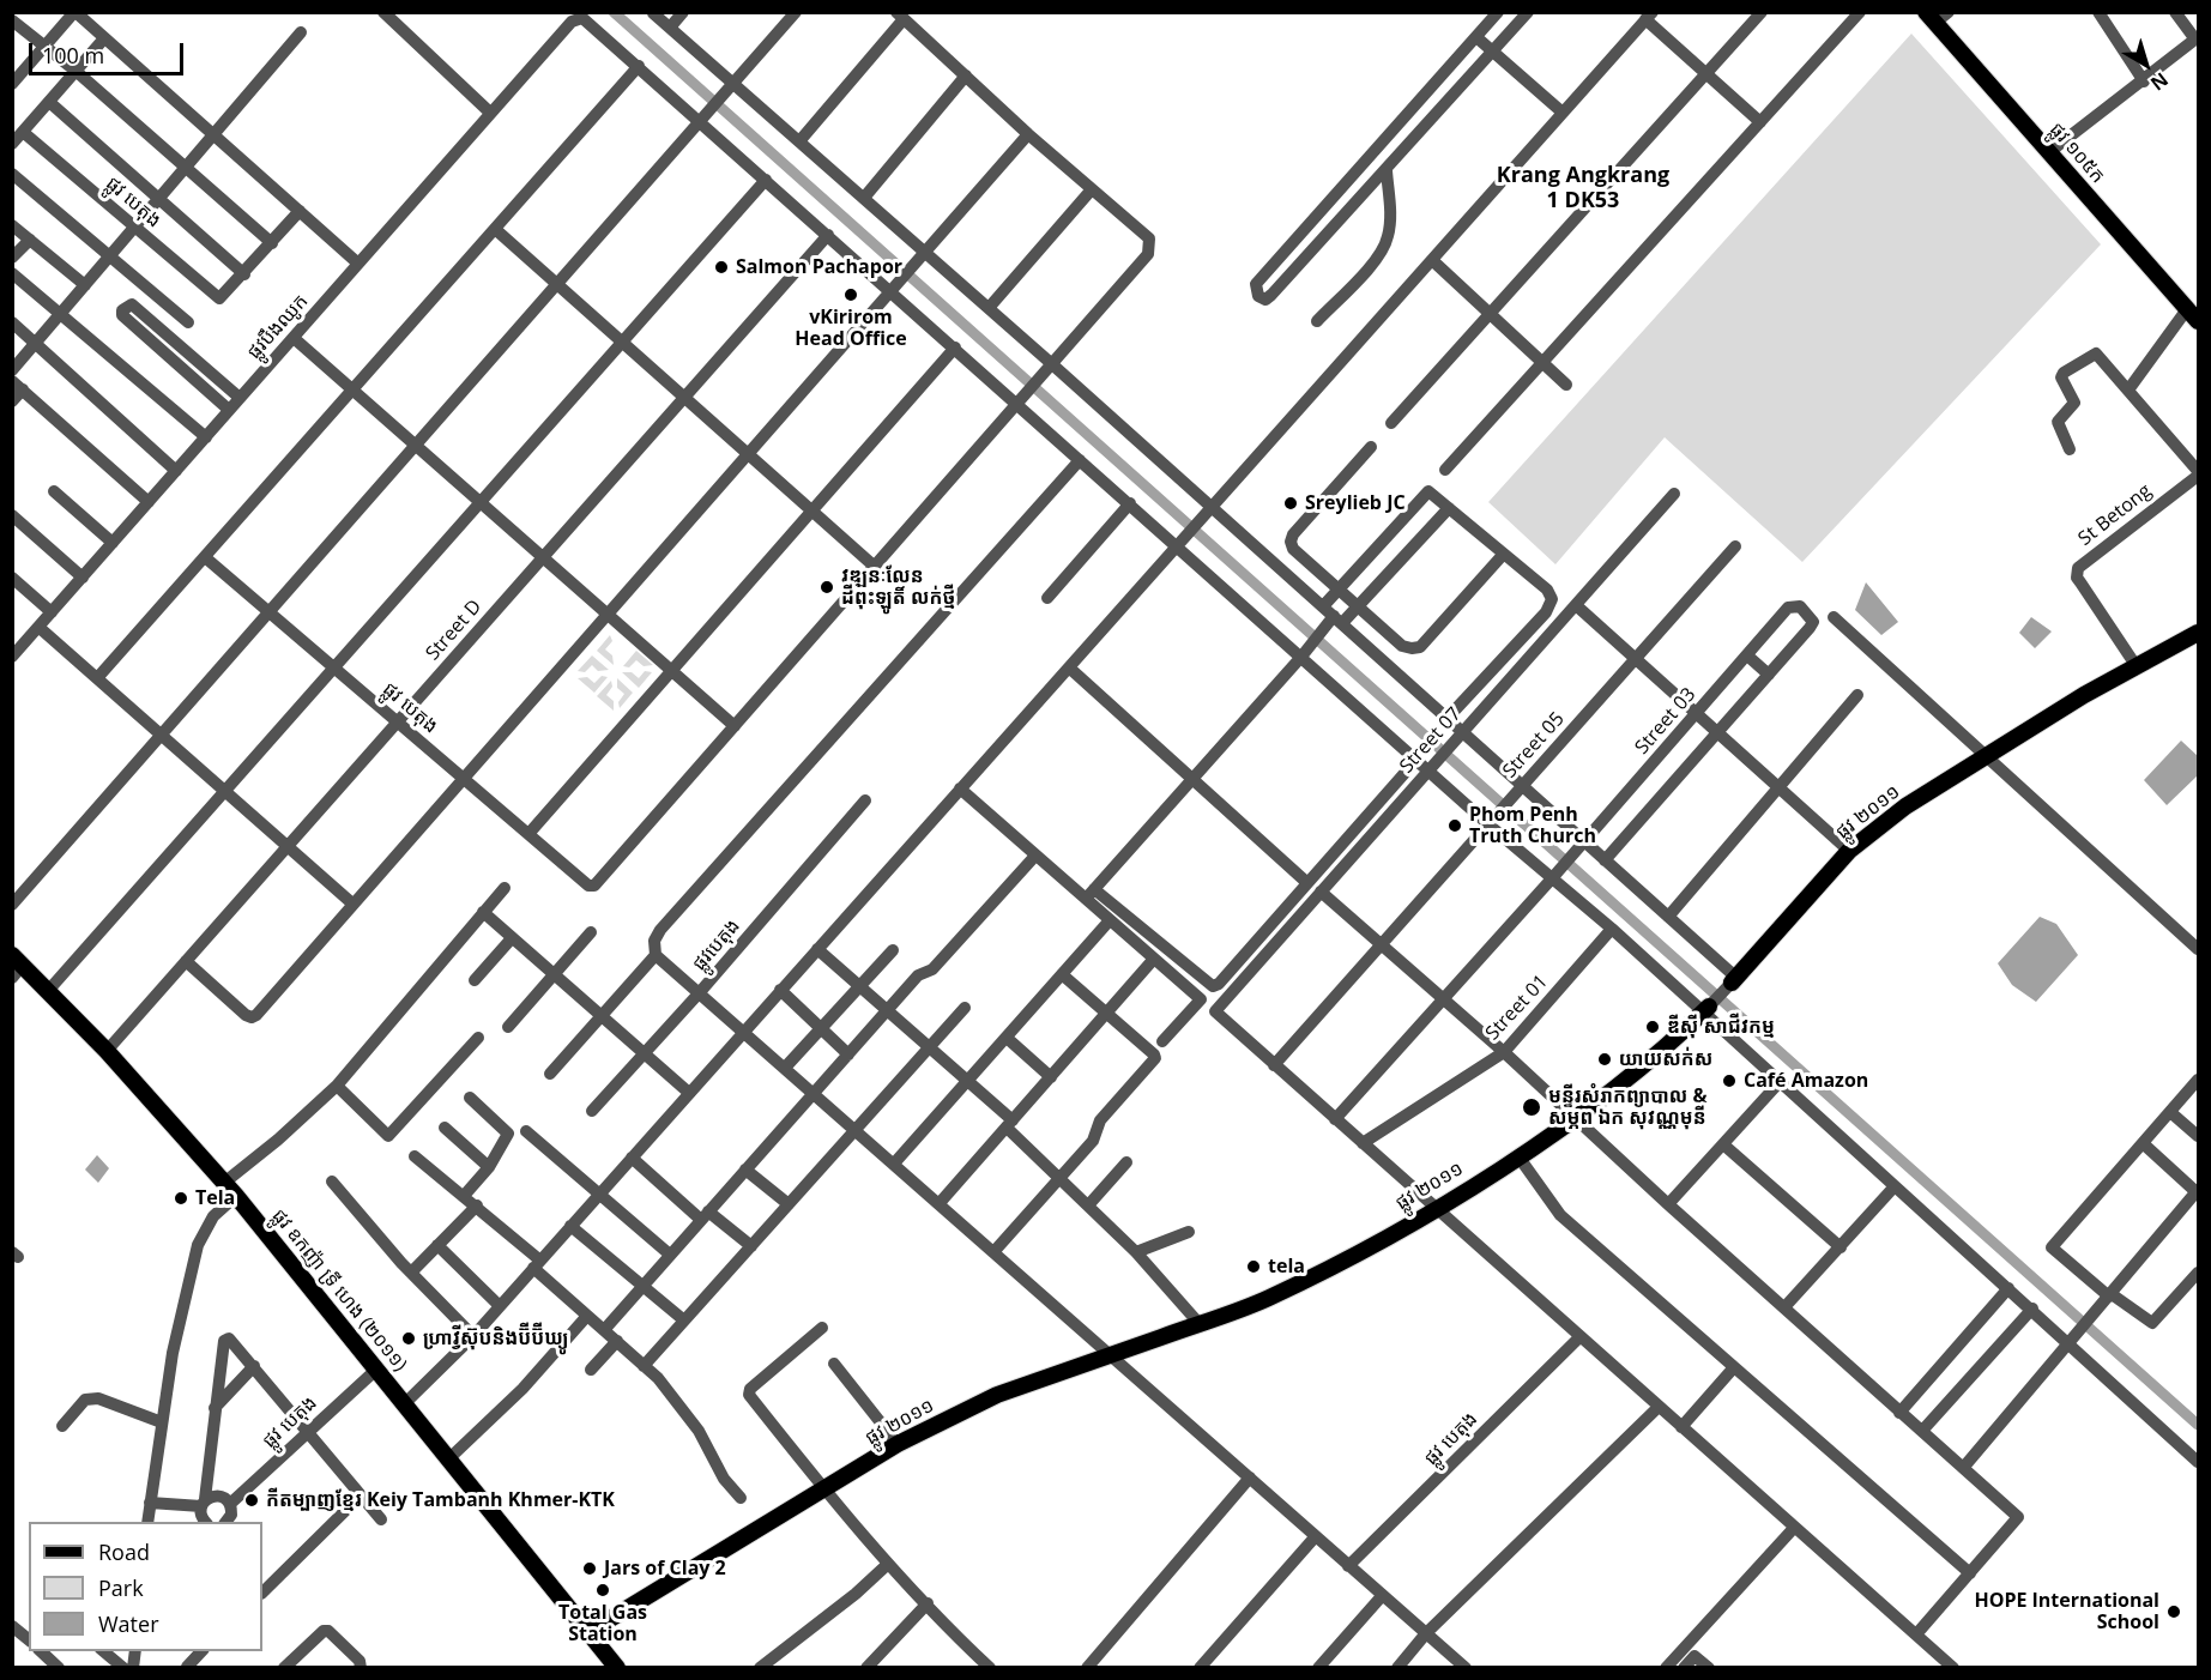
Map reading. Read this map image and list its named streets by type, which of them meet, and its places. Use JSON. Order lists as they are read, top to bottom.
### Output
{
  "streets": {
    "main road": ["ផ្លូវ ១០៥ក", "ផ្លូវ ២០១១", "ផ្លូវ ឧកញ៉ា ទ្រី ហេង (២០១១)"],
    "street": [
      "ផ្លូវ បេតុង",
      "ផ្លូវបឹងឈូក",
      "St Betong",
      "Street D",
      "Street 03",
      "Street 07",
      "Street 05",
      "ផ្លូវបេតុង",
      "Street 01"
    ]
  },
  "crossings": [
    ["ផ្លូវ បេតុង", "Street D"],
    ["ផ្លូវ បេតុង", "ផ្លូវ ឧកញ៉ា ទ្រី ហេង (២០១១)"],
    ["St Betong", "ផ្លូវ ២០១១"],
    ["Street D", "ផ្លូវ ឧកញ៉ា ទ្រី ហេង (២០១១)"],
    ["Street 07", "Street 05"],
    ["ផ្លូវ ២០១១", "ផ្លូវ ឧកញ៉ា ទ្រី ហេង (២០១១)"]
  ],
  "districts": ["Krang Angkrang 1 DK53"],
  "places": [
    "Salmon Pachapor",
    "vKirirom Head Office",
    "Sreylieb JC",
    "វឌ្ឍនៈលែន ដីពុះឡូតិ៍ លក់ថ្មី",
    "Phom Penh Truth Church",
    "ឌីស៊ី សាជីវកម្ម",
    "យាយសក់ស",
    "Café Amazon",
    "មន្ទីរសំរាកព្យាបាល & សម្ភព ឯក សុវណ្ណមុនី",
    "Tela",
    "tela",
    "ហ្រាវ្វីស៊ុបនិងប៊ីប៊ីឃ្យូ",
    "កីតម្បាញខ្មែរ Keiy Tambanh Khmer-KTK",
    "Jars of Clay 2",
    "Total Gas Station",
    "HOPE International School"
  ],
  "legend": ["Road", "Park", "Water"],
  "scale_bar": "100 m",
  "north": "bottom right"
}
